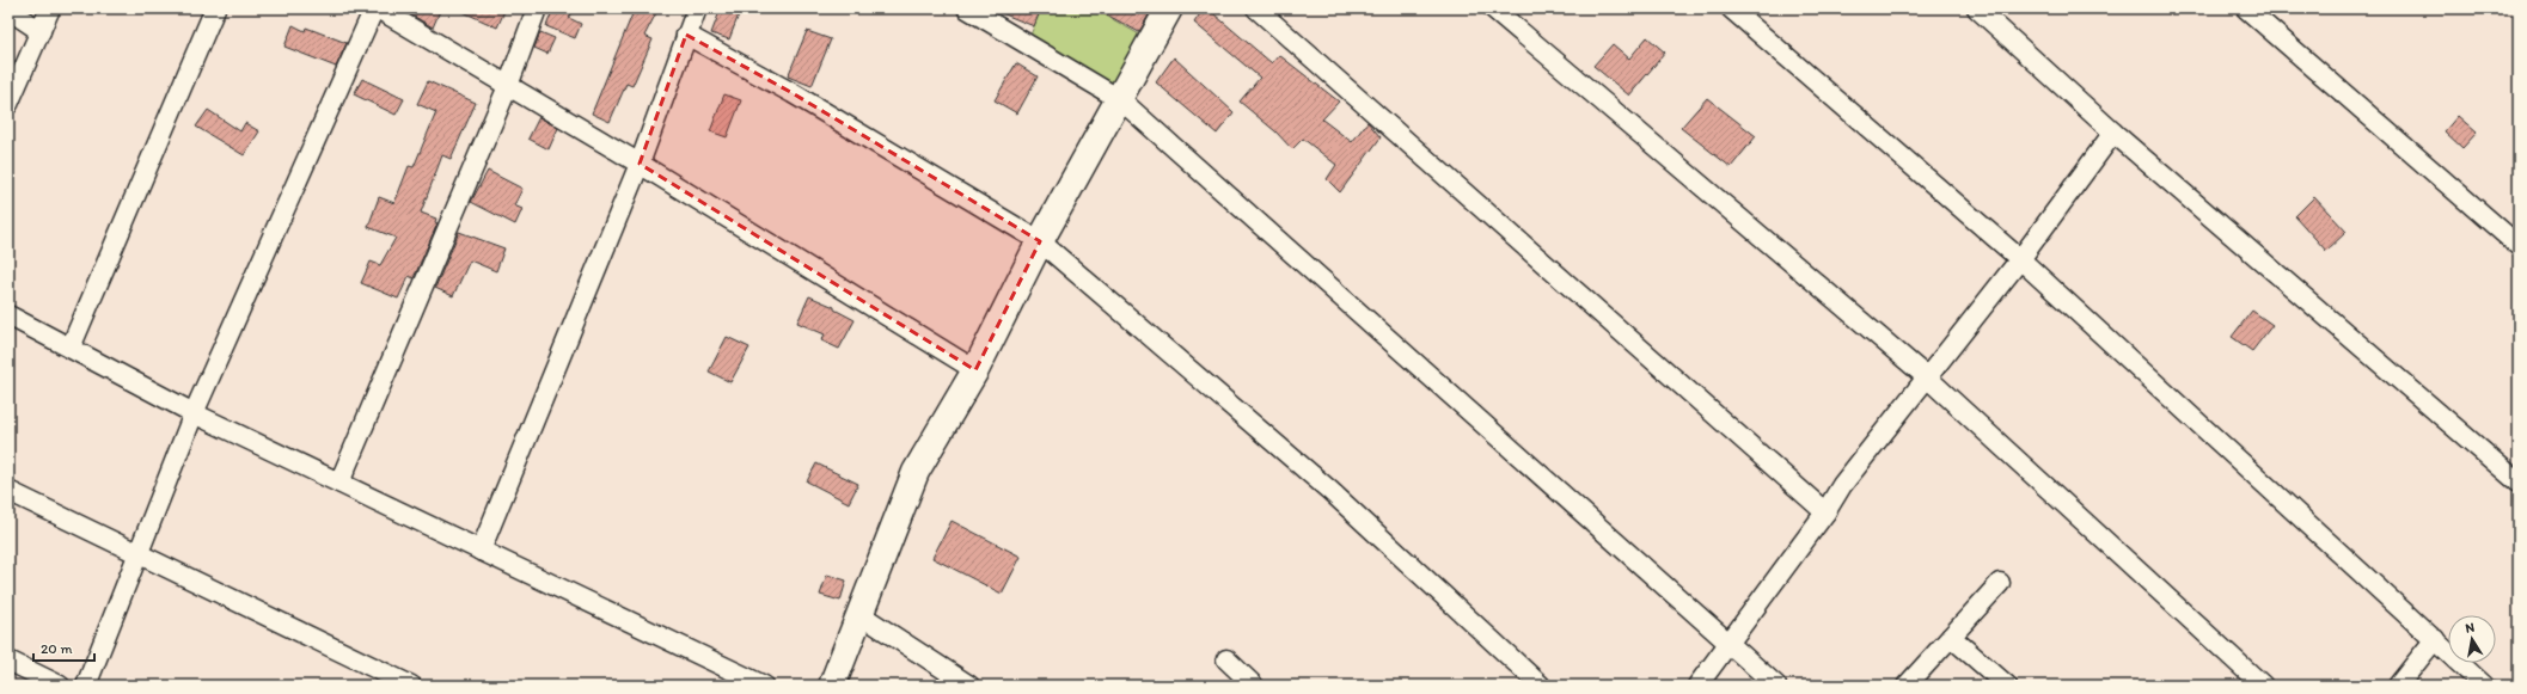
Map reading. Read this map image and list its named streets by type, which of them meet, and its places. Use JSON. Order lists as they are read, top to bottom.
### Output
{
  "scale_bar": "20 m",
  "north": "top"
}
